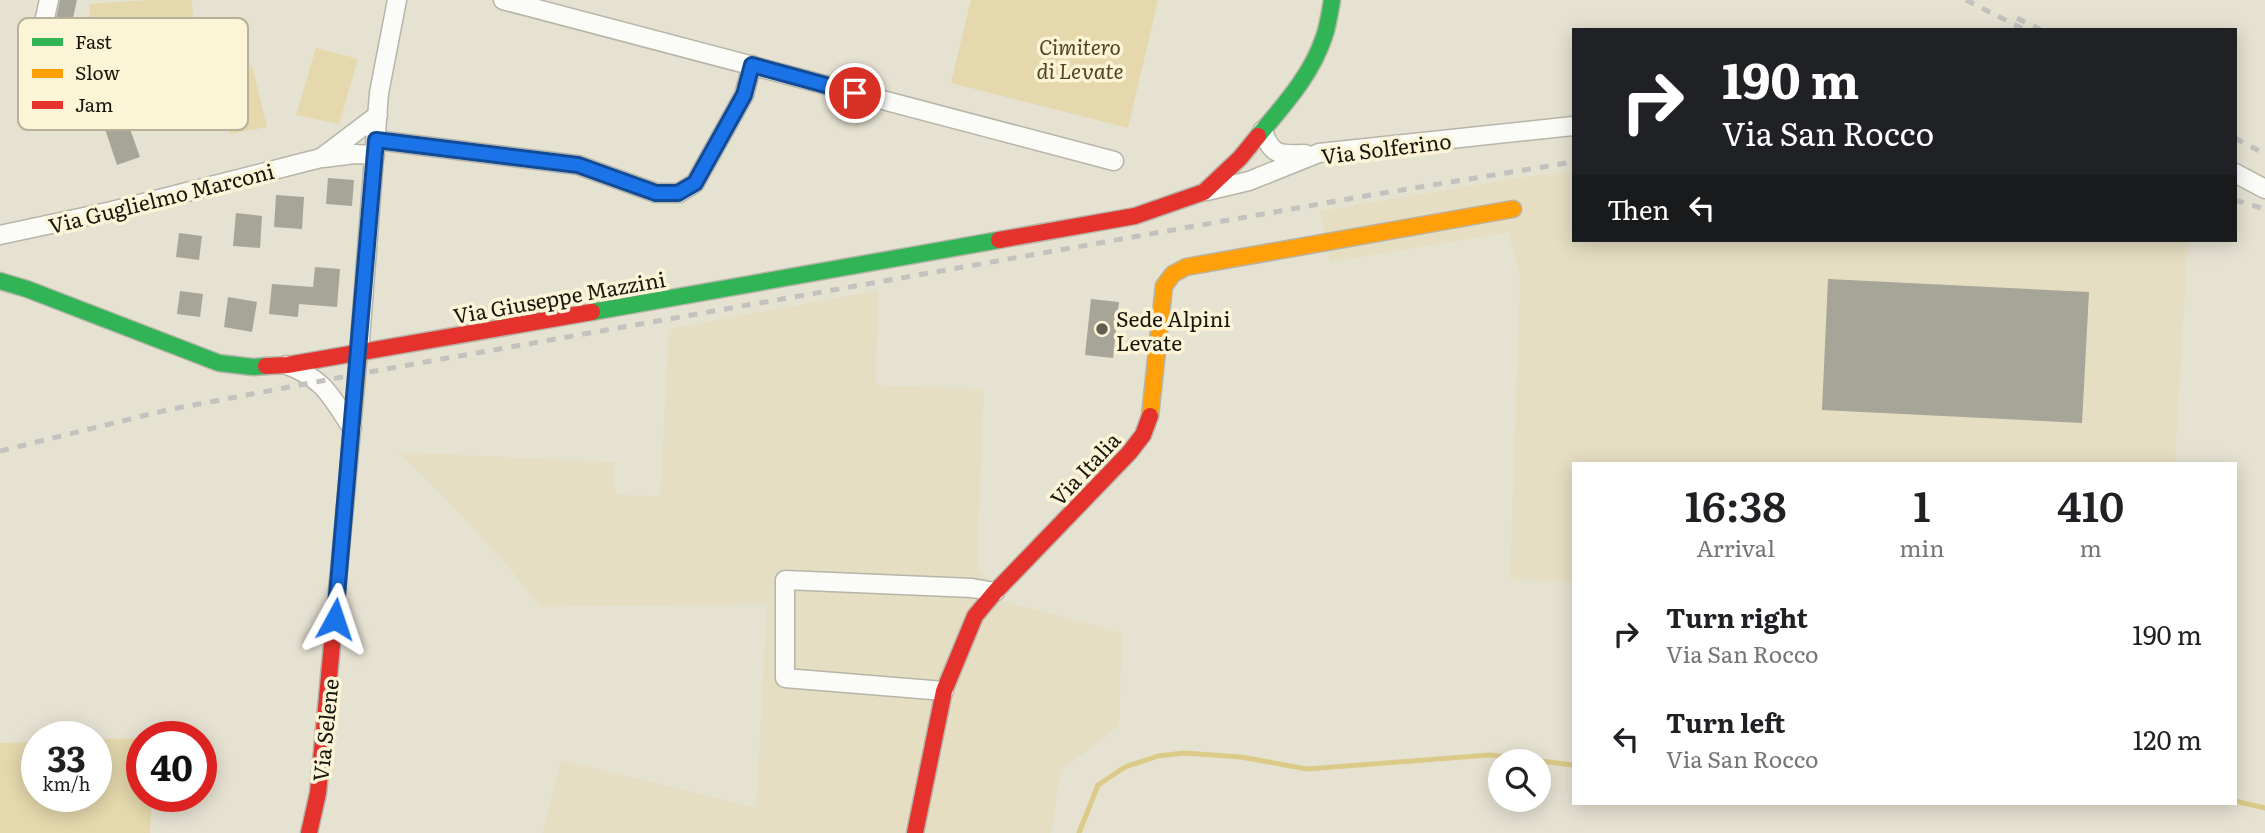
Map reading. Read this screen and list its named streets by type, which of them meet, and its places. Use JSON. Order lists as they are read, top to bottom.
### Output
{
  "streets": {
    "street": [
      "Via Solferino",
      "Via Guglielmo Marconi",
      "Via Giuseppe Mazzini",
      "Via Italia",
      "Via Selene"
    ]
  },
  "crossings": [
    ["Via Solferino", "Via Giuseppe Mazzini"],
    ["Via Guglielmo Marconi", "Via Selene"],
    ["Via Giuseppe Mazzini", "Via Selene"]
  ],
  "parks": ["Cimitero di Levate"],
  "places": ["Sede Alpini Levate"],
  "legend": ["Fast", "Slow", "Jam"],
  "page": {
    "turn": ["190 m", "Via San Rocco"],
    "then": "Then",
    "eta": [
      "16:38",
      "Arrival",
      "1",
      "min",
      "410",
      "m"
    ],
    "list": [
      {
        "name": "Turn right",
        "note": "Via San Rocco",
        "value": "190 m"
      },
      {
        "name": "Turn left",
        "note": "Via San Rocco",
        "value": "120 m"
      }
    ],
    "speed": "33 km/h",
    "limit": "40"
  }
}
